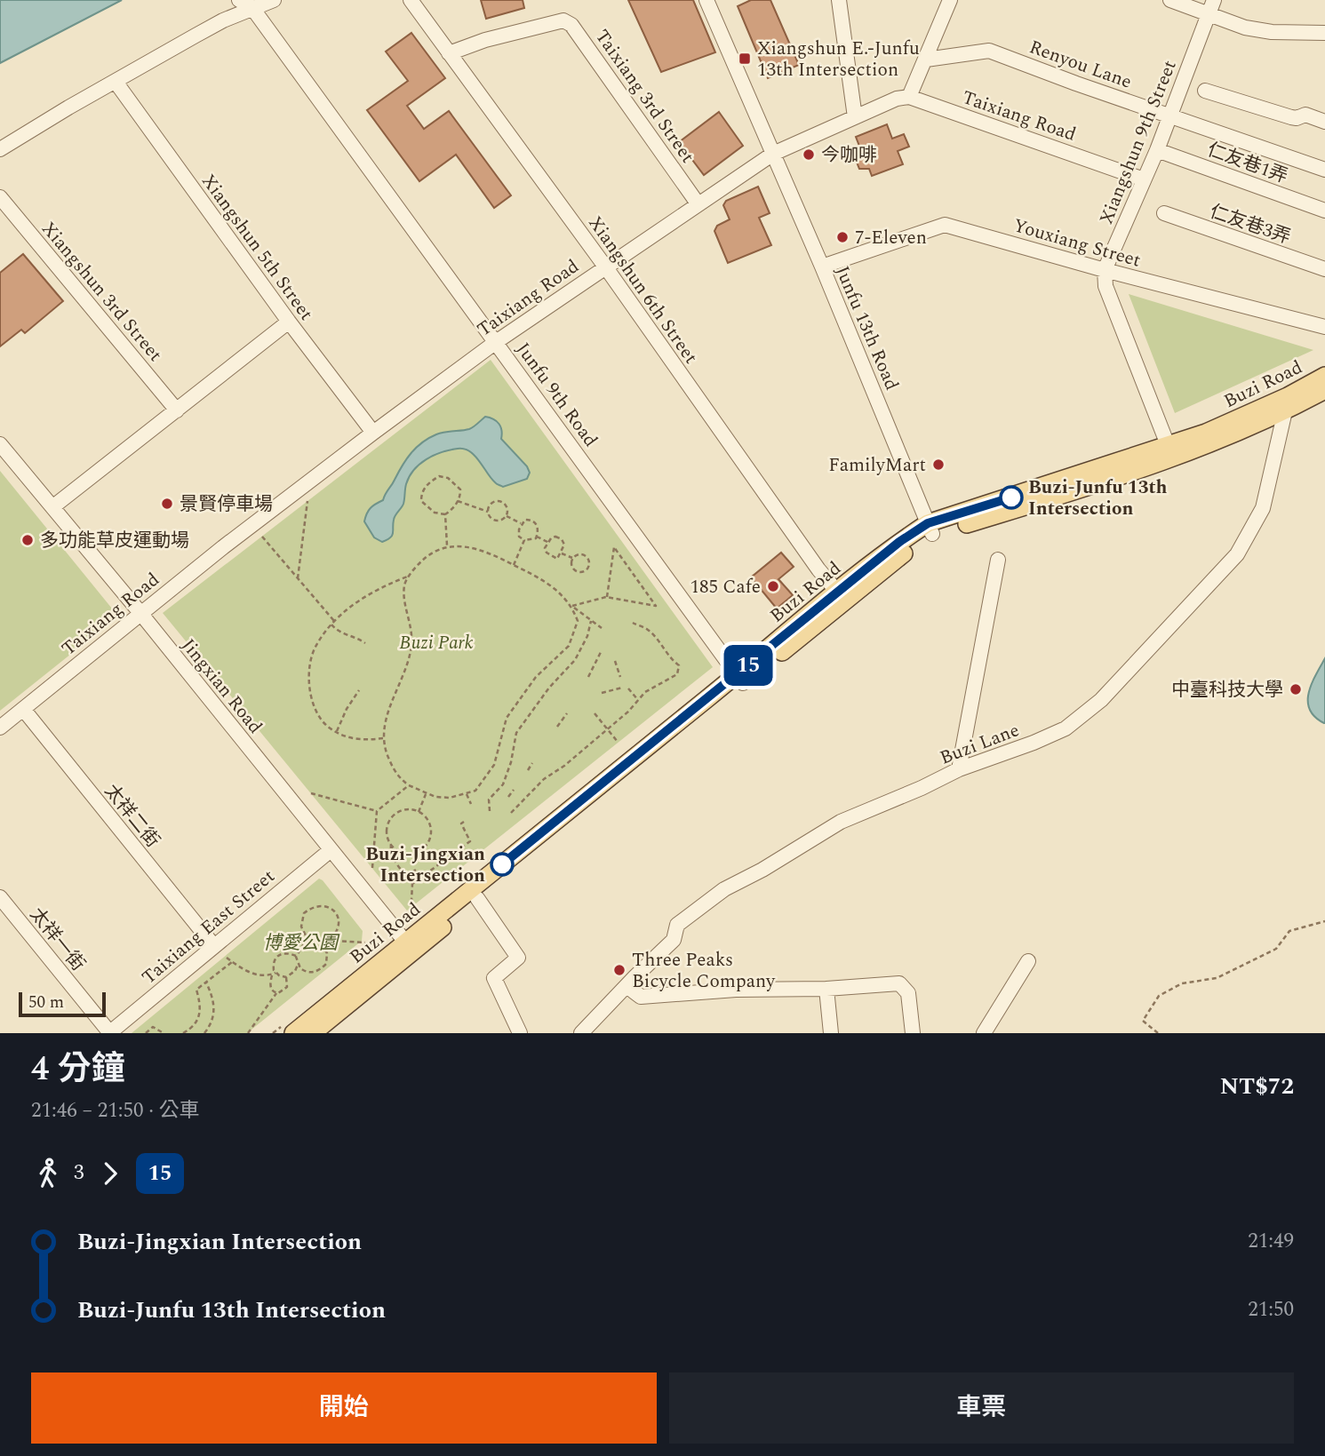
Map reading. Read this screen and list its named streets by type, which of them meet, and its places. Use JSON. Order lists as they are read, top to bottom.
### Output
{
  "streets": {
    "main road": ["Buzi Road"],
    "street": [
      "Renyou Lane",
      "Taixiang 3rd Street",
      "Taixiang Road",
      "Xiangshun 9th Street",
      "仁友巷1弄",
      "仁友巷3弄",
      "Youxiang Street",
      "Xiangshun 5th Street",
      "Xiangshun 6th Street",
      "Xiangshun 3rd Street",
      "Junfu 13th Road",
      "Junfu 9th Road",
      "Jingxian Road",
      "Buzi Lane",
      "太祥二街",
      "Taixiang East Street",
      "太祥一街"
    ]
  },
  "crossings": [
    ["Renyou Lane", "Xiangshun 9th Street"],
    ["Taixiang 3rd Street", "Taixiang Road"],
    ["Taixiang 3rd Street", "Xiangshun 6th Street"],
    ["Taixiang Road", "Xiangshun 9th Street"],
    ["Taixiang Road", "Xiangshun 5th Street"],
    ["Taixiang Road", "Xiangshun 6th Street"],
    ["Taixiang Road", "Junfu 13th Road"],
    ["Taixiang Road", "Junfu 9th Road"],
    ["Taixiang Road", "Jingxian Road"],
    ["Taixiang Road", "太祥二街"],
    ["Xiangshun 9th Street", "仁友巷1弄"],
    ["Xiangshun 9th Street", "Youxiang Street"],
    ["Youxiang Street", "Junfu 13th Road"],
    ["Xiangshun 6th Street", "Buzi Road"],
    ["Junfu 13th Road", "Buzi Road"],
    ["Buzi Road", "Junfu 9th Road"],
    ["Buzi Road", "Jingxian Road"],
    ["Buzi Road", "Buzi Lane"],
    ["Jingxian Road", "Taixiang East Street"],
    ["太祥二街", "Taixiang East Street"],
    ["Taixiang East Street", "太祥一街"]
  ],
  "parks": ["Buzi Park", "博愛公園"],
  "places": {
    "transit": ["Xiangshun E.-Junfu 13th Intersection"],
    "other": [
      "今咖啡",
      "7-Eleven",
      "FamilyMart",
      "Buzi-Junfu 13th Intersection",
      "景賢停車場",
      "多功能草皮運動場",
      "185 Cafe",
      "中臺科技大學",
      "Buzi-Jingxian Intersection",
      "Three Peaks Bicycle Company"
    ]
  },
  "lines": ["bus line 15"],
  "scale_bar": "50 m",
  "page": {
    "on_map": "15",
    "scale": "50 m",
    "heading": ["4 分鐘", "21:46 – 21:50 · 公車", "NT$72"],
    "legs": ["3", "15"],
    "list": [
      {
        "name": "Buzi-Jingxian Intersection",
        "value": "21:49"
      },
      {
        "name": "Buzi-Junfu 13th Intersection",
        "value": "21:50"
      }
    ],
    "buttons": ["開始", "車票"]
  }
}
